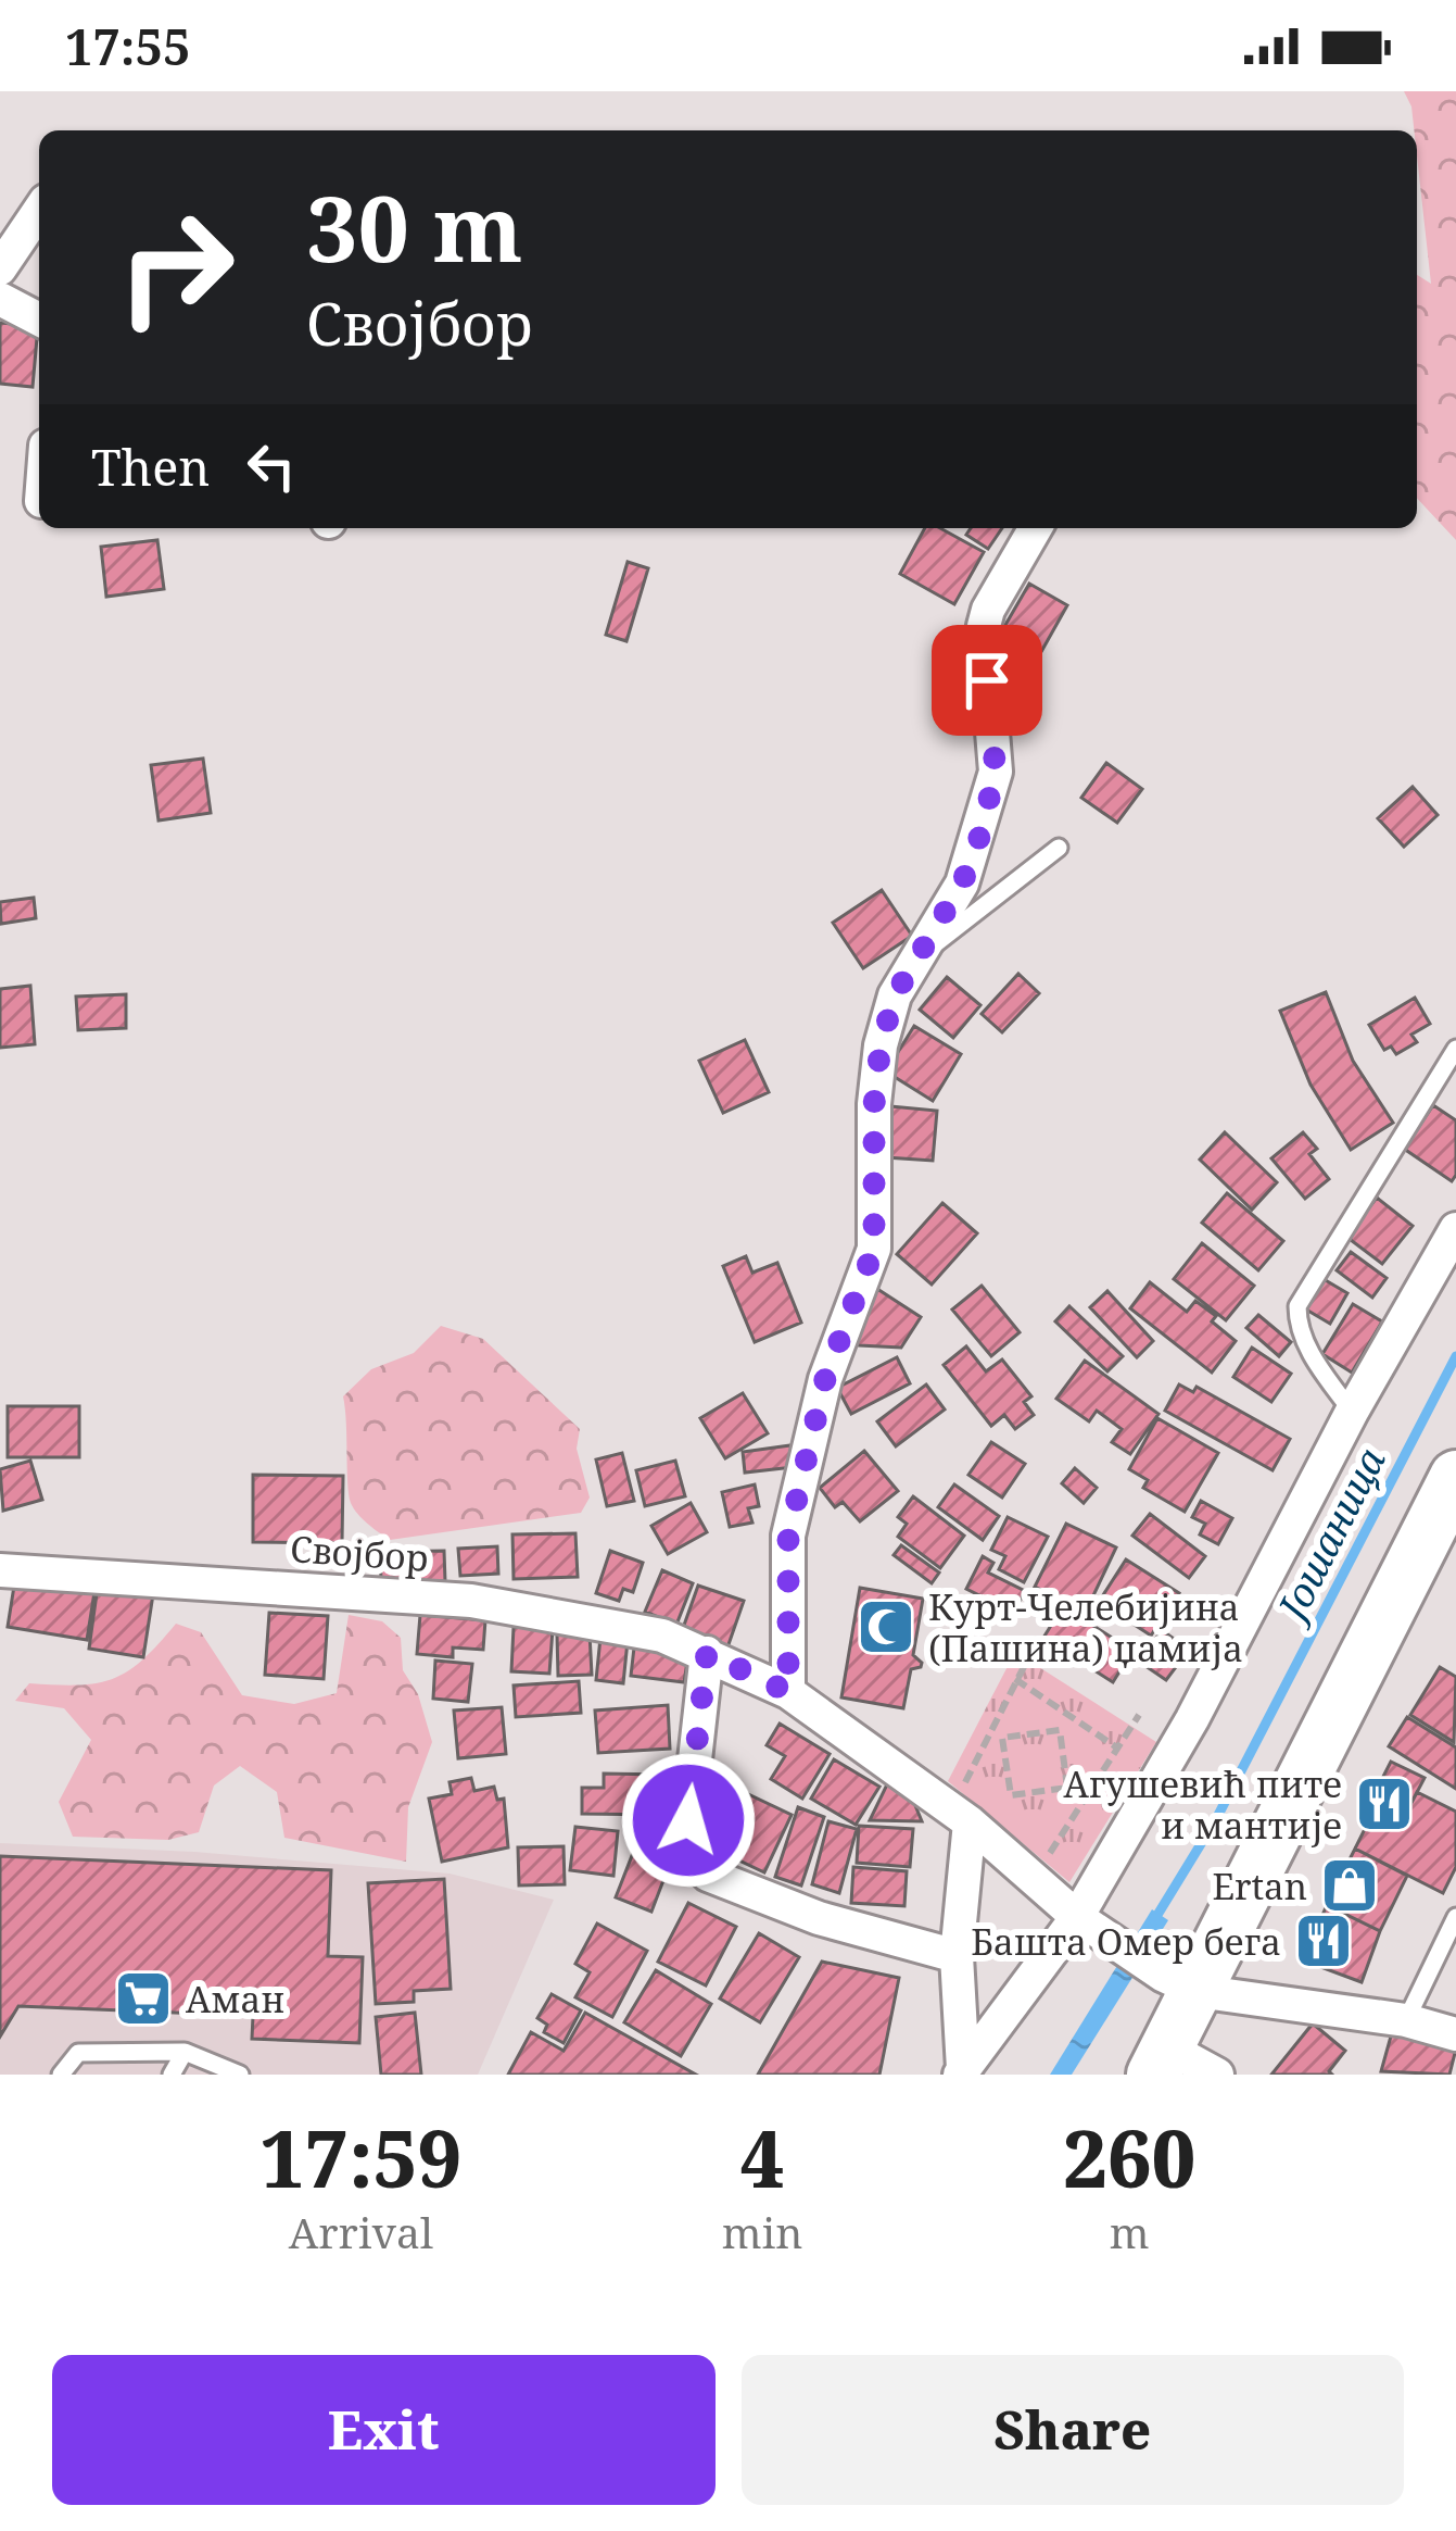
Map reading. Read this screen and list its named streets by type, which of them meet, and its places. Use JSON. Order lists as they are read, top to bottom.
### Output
{
  "streets": {
    "street": ["Својбор"]
  },
  "water": ["Јошаница"],
  "places": {
    "mosque": ["Курт-Челебијина (Пашина) џамија"],
    "restaurant": ["Агушевић пите и мантије", "Башта Омер бега"],
    "shop": ["Ertan"],
    "supermarket": ["Аман"]
  },
  "page": {
    "status": "17:55",
    "turn": ["30 m", "Својбор"],
    "then": "Then",
    "eta": [
      "17:59",
      "Arrival",
      "4",
      "min",
      "260",
      "m"
    ],
    "buttons": ["Exit", "Share"]
  }
}
